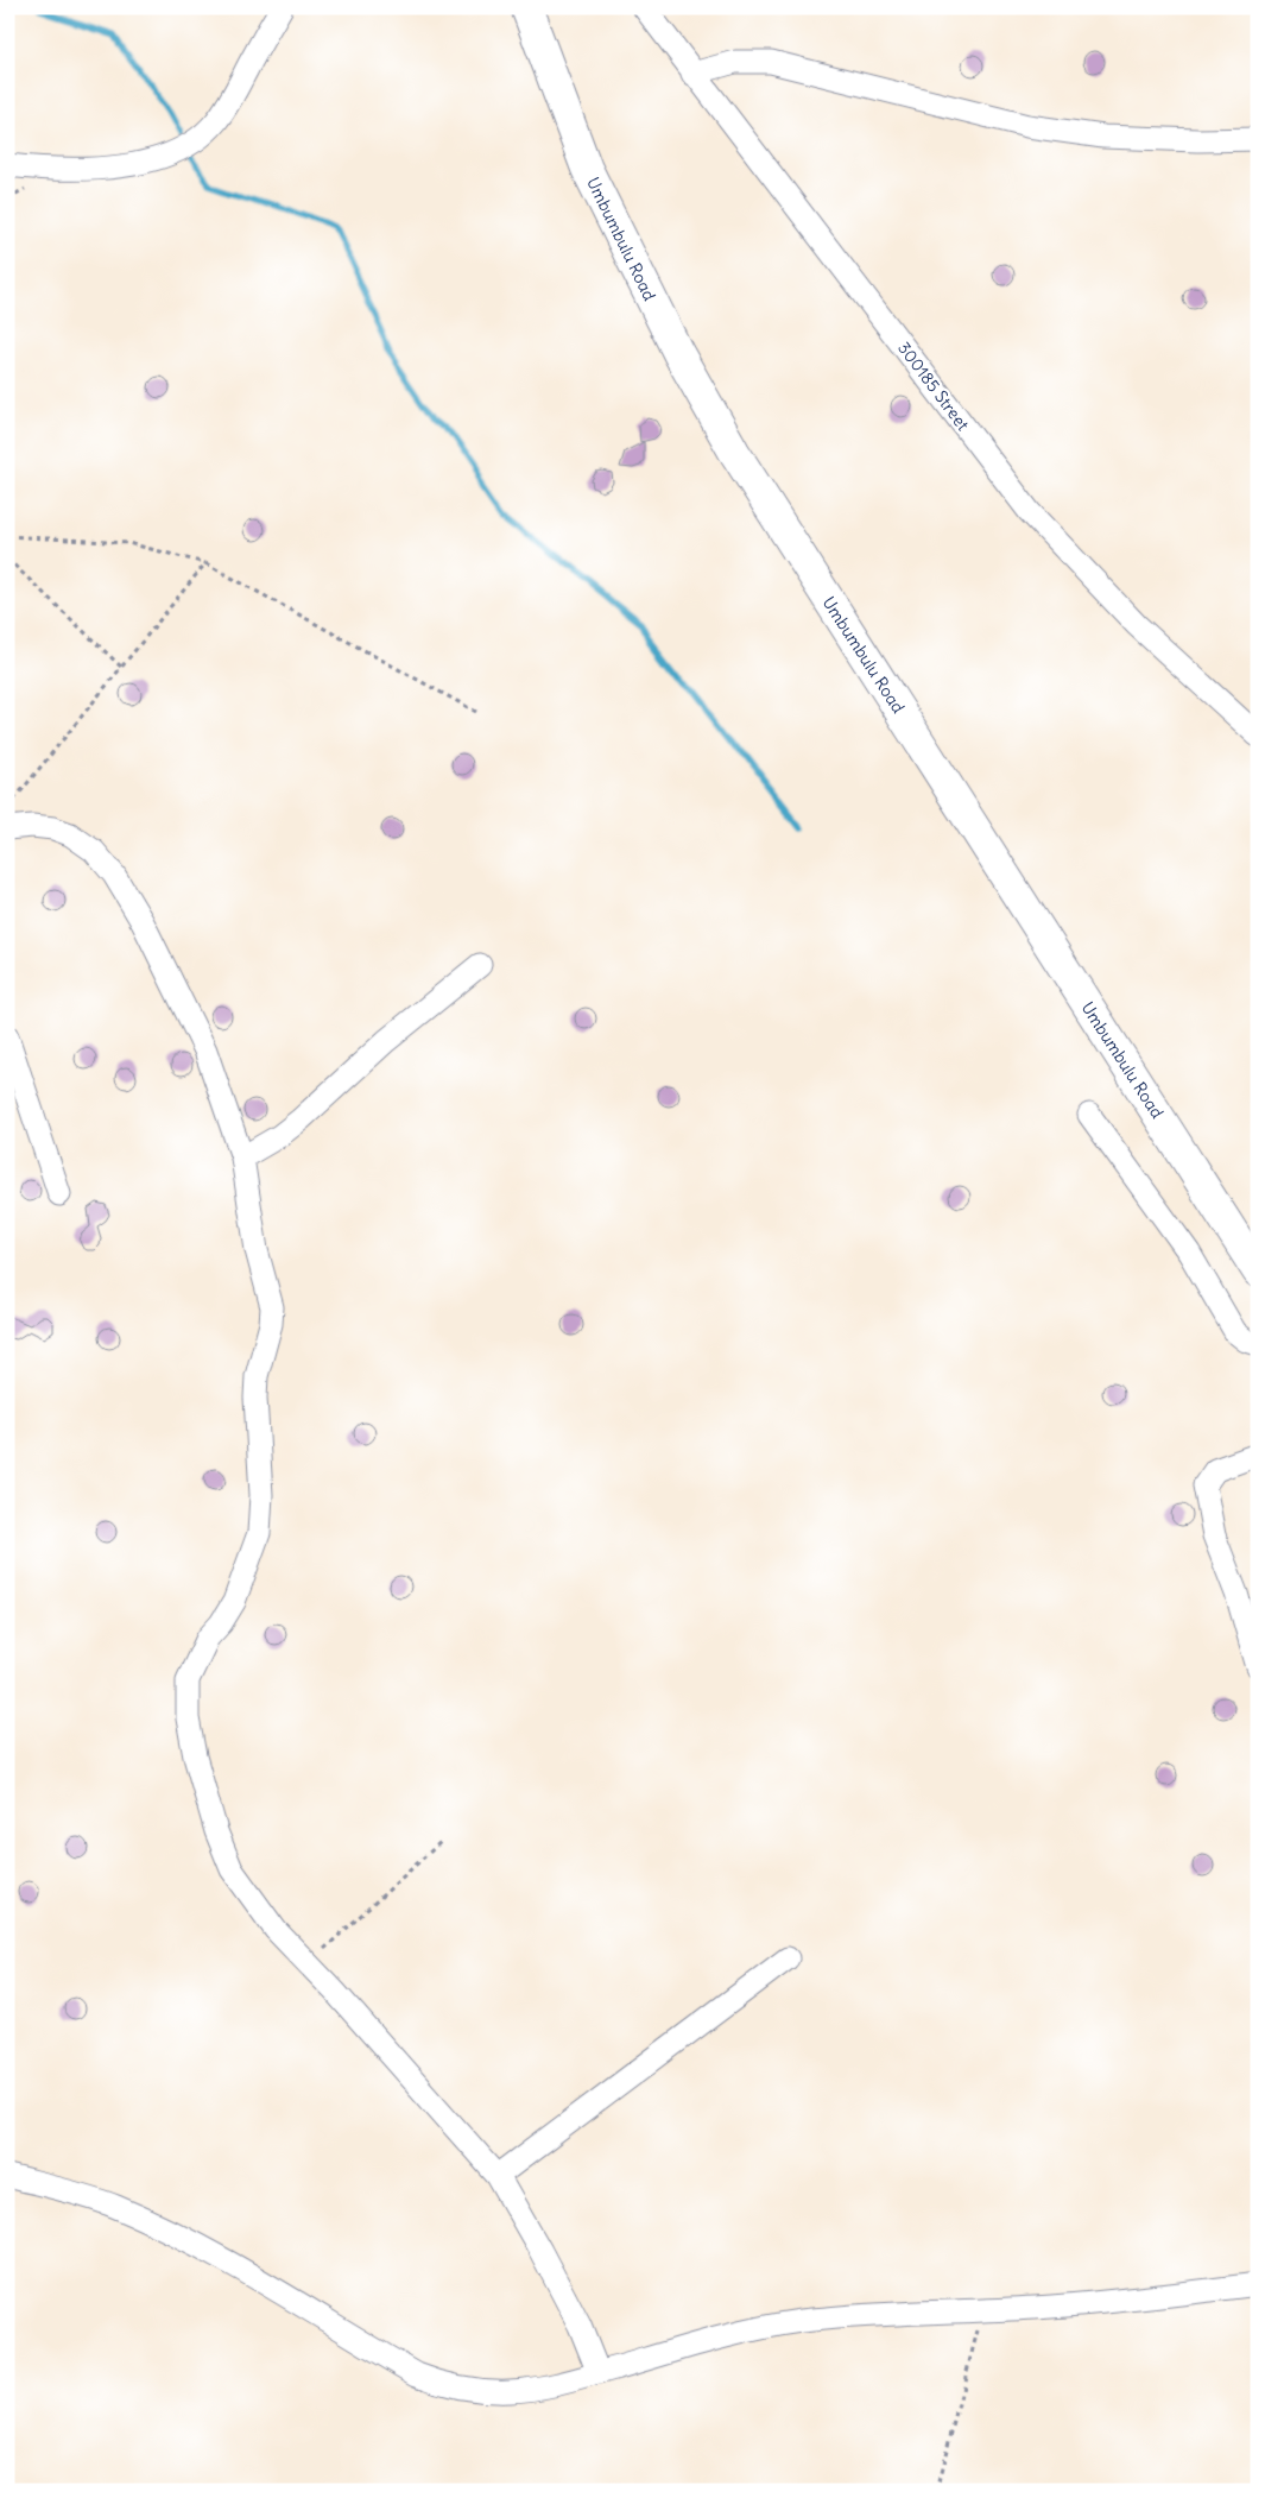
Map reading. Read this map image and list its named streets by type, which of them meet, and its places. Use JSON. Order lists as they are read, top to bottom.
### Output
{
  "streets": {
    "main road": ["Umbumbulu Road"],
    "street": ["300185 Street"]
  }
}
